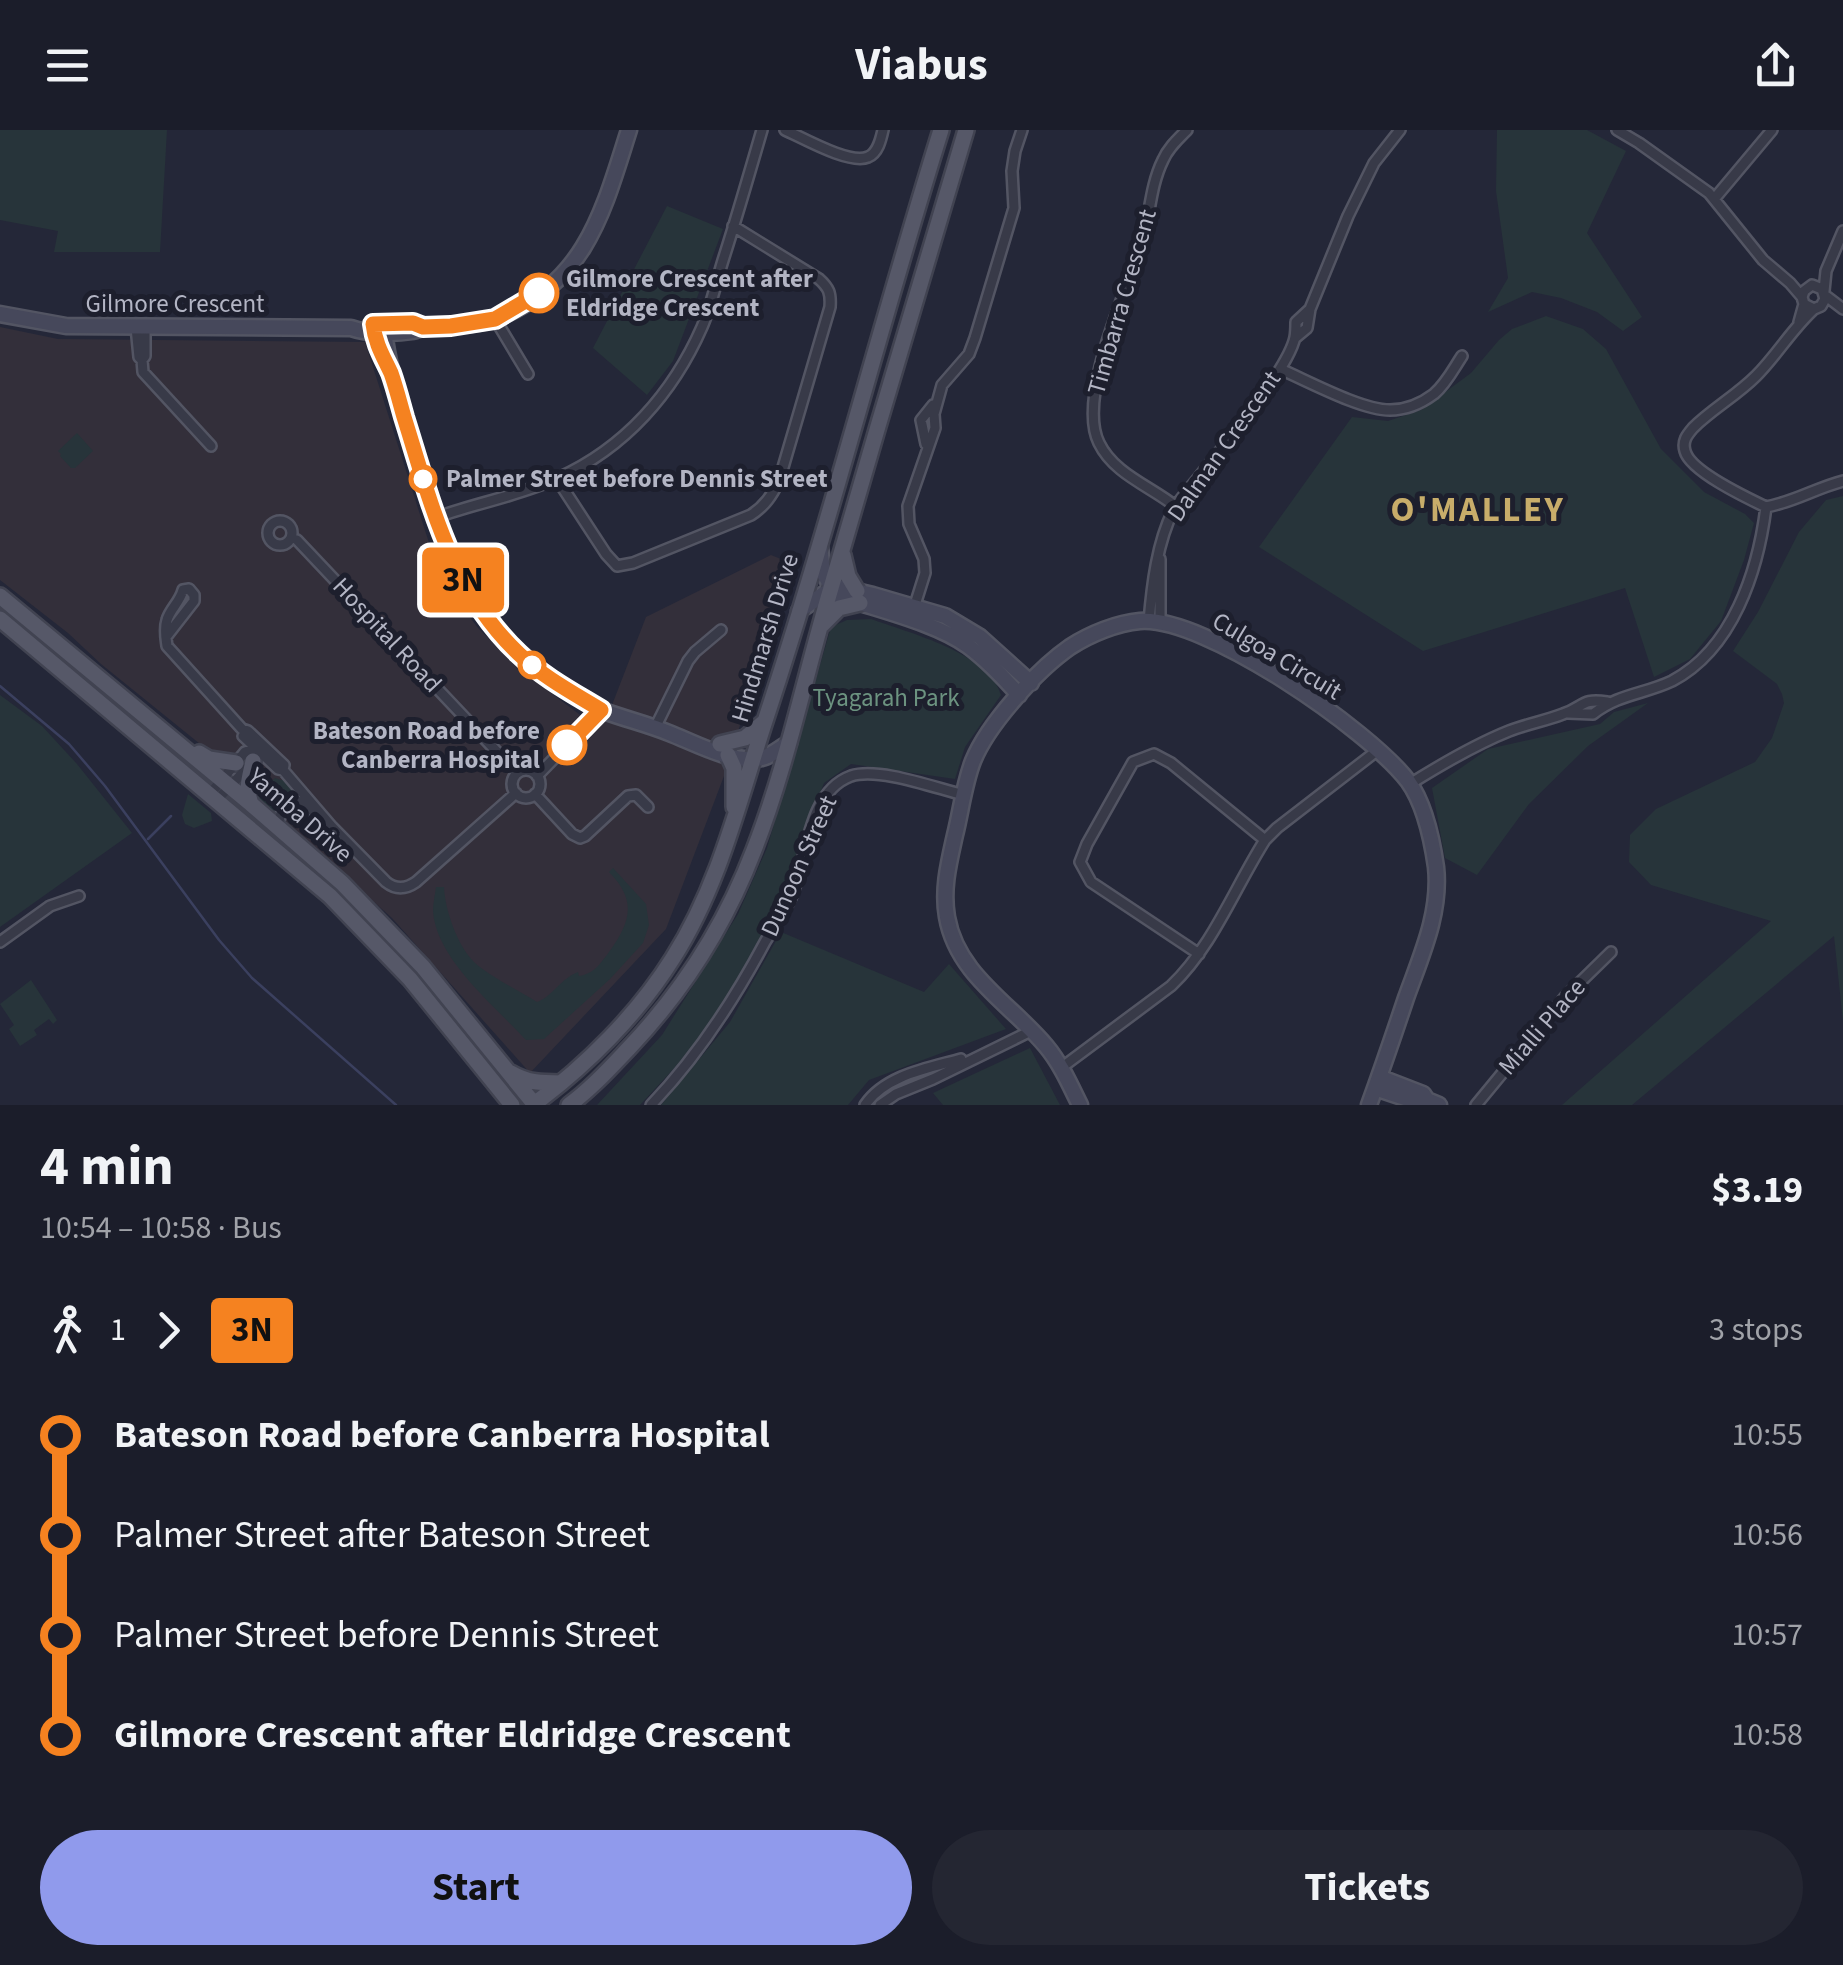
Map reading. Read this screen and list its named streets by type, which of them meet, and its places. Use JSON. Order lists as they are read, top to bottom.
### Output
{
  "streets": {
    "main road": ["Hindmarsh Drive", "Yamba Drive"],
    "street": [
      "Timbarra Crescent",
      "Gilmore Crescent",
      "Dalman Crescent",
      "Hospital Road",
      "Culgoa Circuit",
      "Dunoon Street",
      "Mialli Place"
    ]
  },
  "crossings": [
    ["Timbarra Crescent", "Dalman Crescent"],
    ["Dalman Crescent", "Culgoa Circuit"],
    ["Hindmarsh Drive", "Yamba Drive"],
    ["Culgoa Circuit", "Dunoon Street"]
  ],
  "districts": ["O'MALLEY"],
  "parks": ["Tyagarah Park"],
  "places": ["Gilmore Crescent after Eldridge Crescent", "Palmer Street before Dennis Street", "Bateson Road before Canberra Hospital"],
  "lines": ["bus line 3N"],
  "page": {
    "header": "Viabus",
    "on_map": "3N",
    "heading": ["4 min", "10:54 – 10:58 · Bus", "$3.19"],
    "legs": ["1", "3N", "3 stops"],
    "list": [
      {
        "name": "Bateson Road before Canberra Hospital",
        "value": "10:55"
      },
      {
        "name": "Palmer Street after Bateson Street",
        "value": "10:56"
      },
      {
        "name": "Palmer Street before Dennis Street",
        "value": "10:57"
      },
      {
        "name": "Gilmore Crescent after Eldridge Crescent",
        "value": "10:58"
      }
    ],
    "buttons": ["Start", "Tickets"]
  }
}
